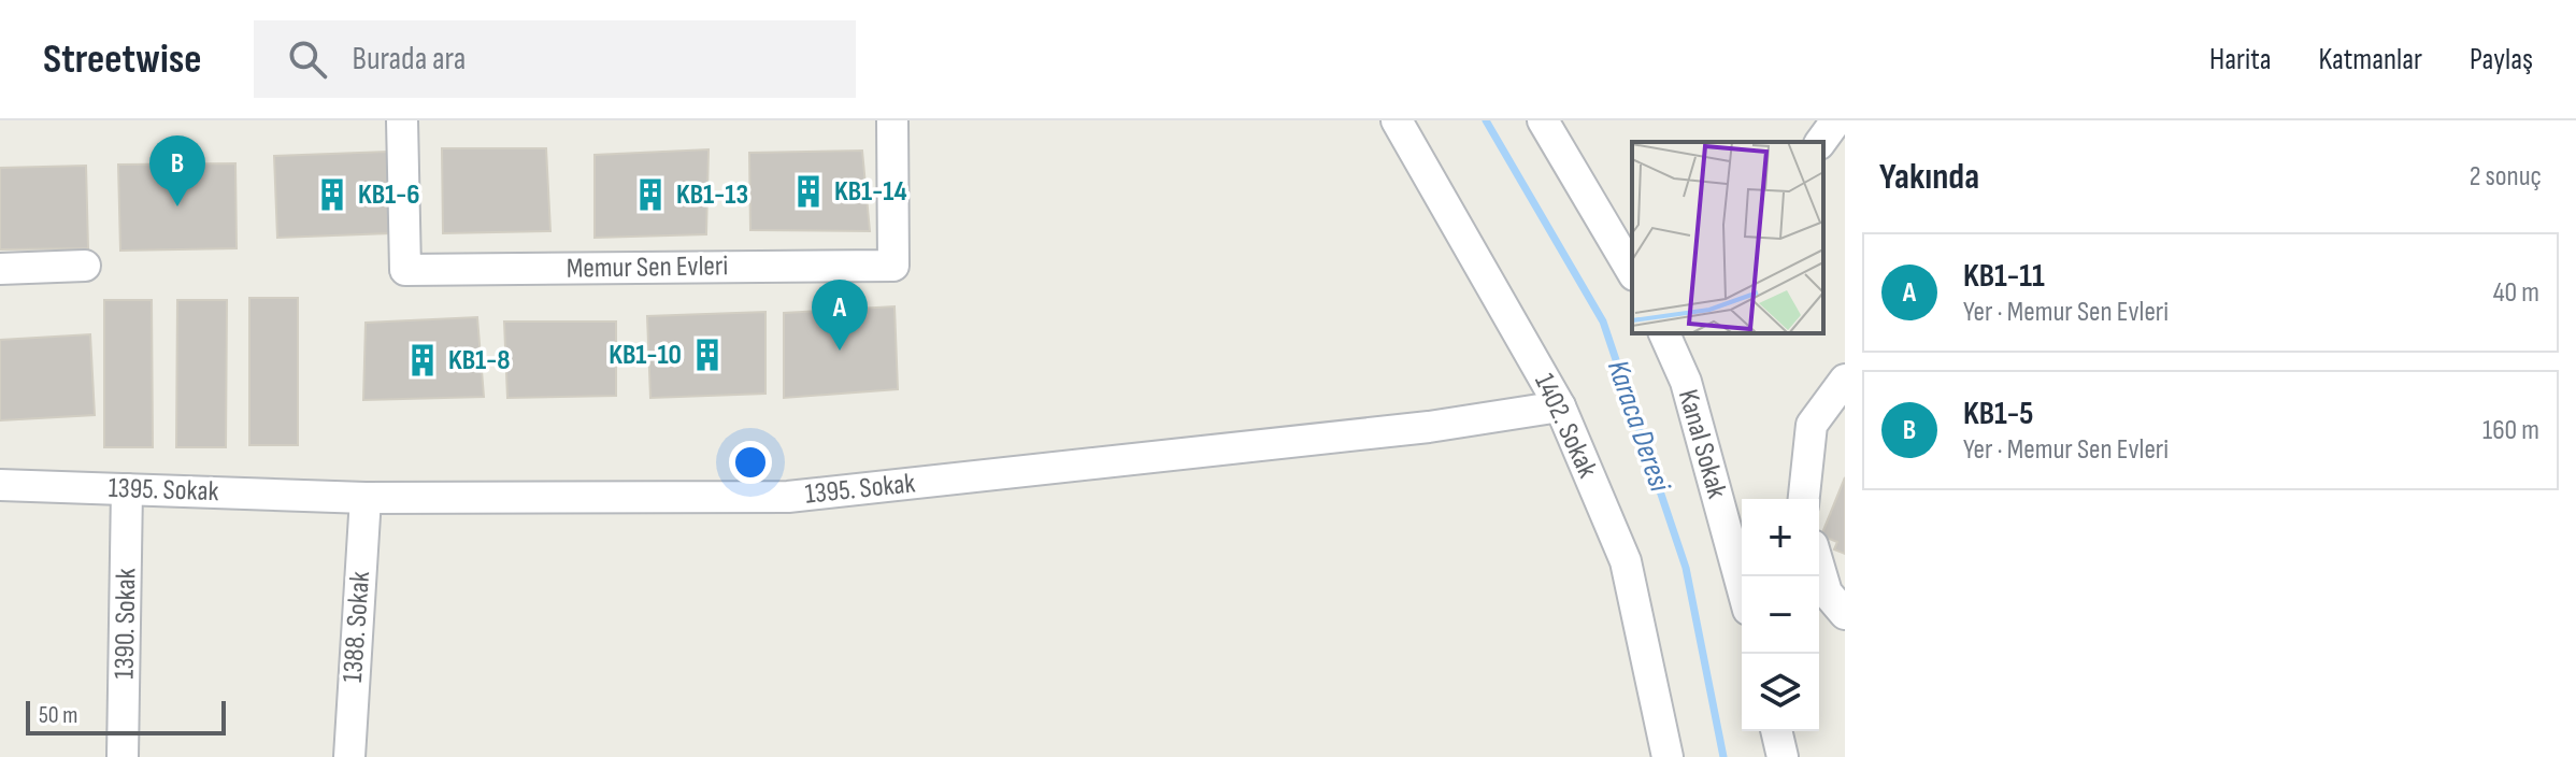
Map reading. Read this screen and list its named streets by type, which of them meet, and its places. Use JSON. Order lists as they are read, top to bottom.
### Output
{
  "streets": {
    "street": [
      "Memur Sen Evleri",
      "1402. Sokak",
      "Kanal Sokak",
      "1395. Sokak",
      "1390. Sokak",
      "1388. Sokak"
    ]
  },
  "crossings": [
    ["1402. Sokak", "1395. Sokak"],
    ["1395. Sokak", "1390. Sokak"],
    ["1395. Sokak", "1388. Sokak"]
  ],
  "water": ["Karaca Deresi"],
  "places": {
    "building": [
      "KB1-14",
      "KB1-6",
      "KB1-13",
      "KB1-10",
      "KB1-8"
    ]
  },
  "scale_bar": "50 m",
  "page": {
    "header": "Streetwise",
    "search": "Burada ara",
    "nav": ["Harita", "Katmanlar", "Paylaş"],
    "heading": ["Yakında", "2 sonuç"],
    "pins": ["B", "A"],
    "list": [
      {
        "mark": "A",
        "name": "KB1-11",
        "note": "Yer · Memur Sen Evleri",
        "value": "40 m"
      },
      {
        "mark": "B",
        "name": "KB1-5",
        "note": "Yer · Memur Sen Evleri",
        "value": "160 m"
      }
    ],
    "map_buttons": ["+", "−"],
    "scale": "50 m"
  }
}
